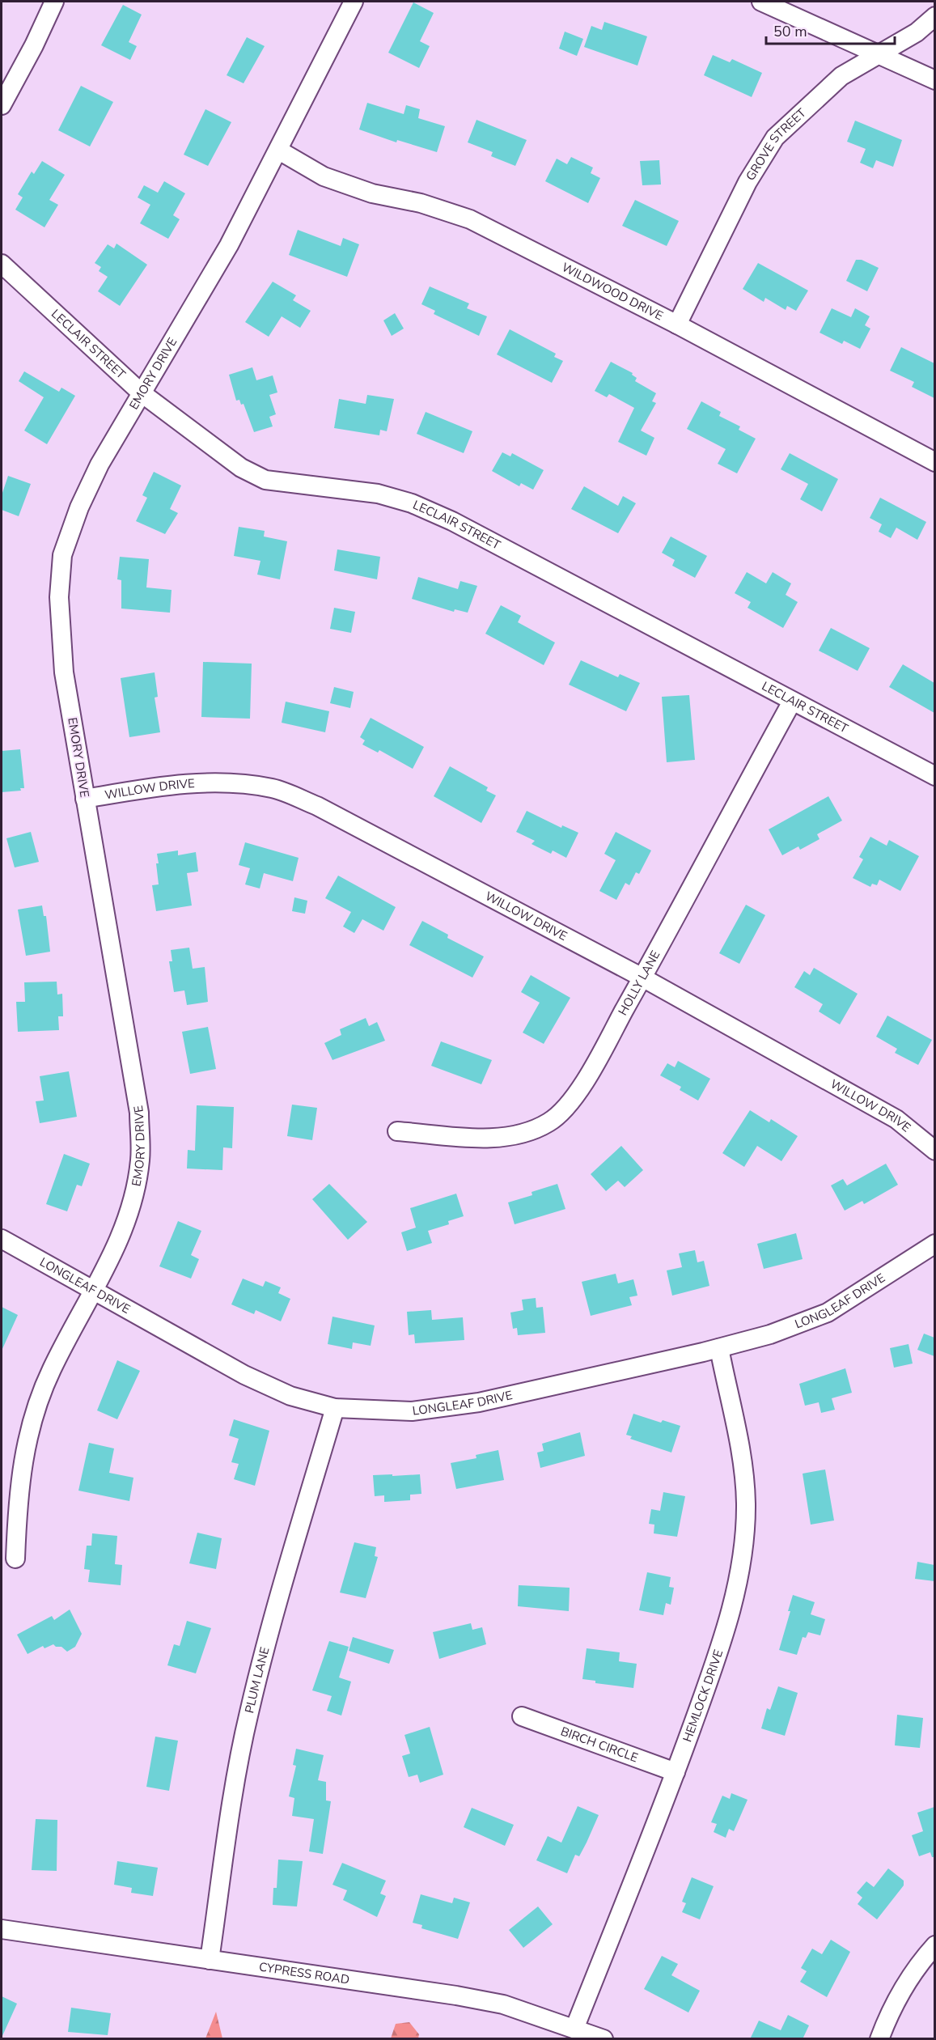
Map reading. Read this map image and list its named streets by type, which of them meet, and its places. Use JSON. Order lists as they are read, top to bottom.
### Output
{
  "streets": {
    "street": [
      "GROVE STREET",
      "WILDWOOD DRIVE",
      "LECLAIR STREET",
      "EMORY DRIVE",
      "WILLOW DRIVE",
      "HOLLY LANE",
      "LONGLEAF DRIVE",
      "PLUM LANE",
      "HEMLOCK DRIVE",
      "BIRCH CIRCLE",
      "CYPRESS ROAD"
    ]
  },
  "crossings": [
    ["GROVE STREET", "WILDWOOD DRIVE"],
    ["WILDWOOD DRIVE", "EMORY DRIVE"],
    ["LECLAIR STREET", "EMORY DRIVE"],
    ["LECLAIR STREET", "HOLLY LANE"],
    ["EMORY DRIVE", "WILLOW DRIVE"],
    ["EMORY DRIVE", "LONGLEAF DRIVE"],
    ["WILLOW DRIVE", "HOLLY LANE"],
    ["LONGLEAF DRIVE", "PLUM LANE"],
    ["LONGLEAF DRIVE", "HEMLOCK DRIVE"],
    ["PLUM LANE", "CYPRESS ROAD"],
    ["HEMLOCK DRIVE", "BIRCH CIRCLE"],
    ["HEMLOCK DRIVE", "CYPRESS ROAD"]
  ],
  "scale_bar": "50 m"
}
